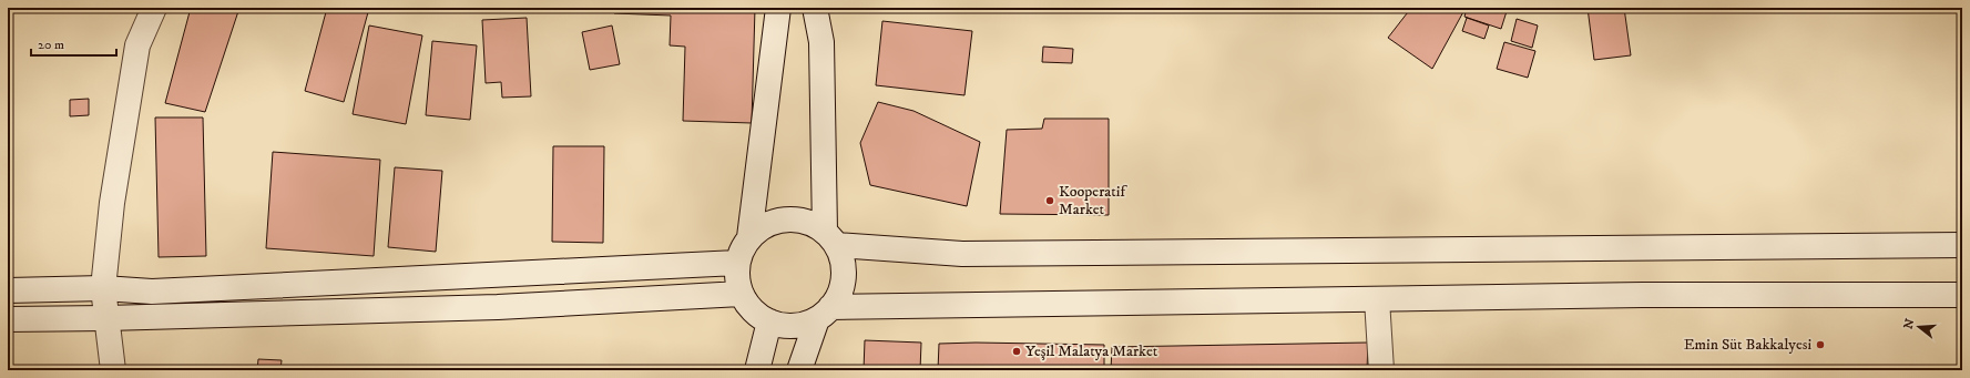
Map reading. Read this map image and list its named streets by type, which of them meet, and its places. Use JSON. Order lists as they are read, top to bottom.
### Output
{
  "places": ["Kooperatif Market", "Emin Süt Bakkalyesi", "Yeşil Malatya Market"],
  "scale_bar": "20 m",
  "north": "left"
}
